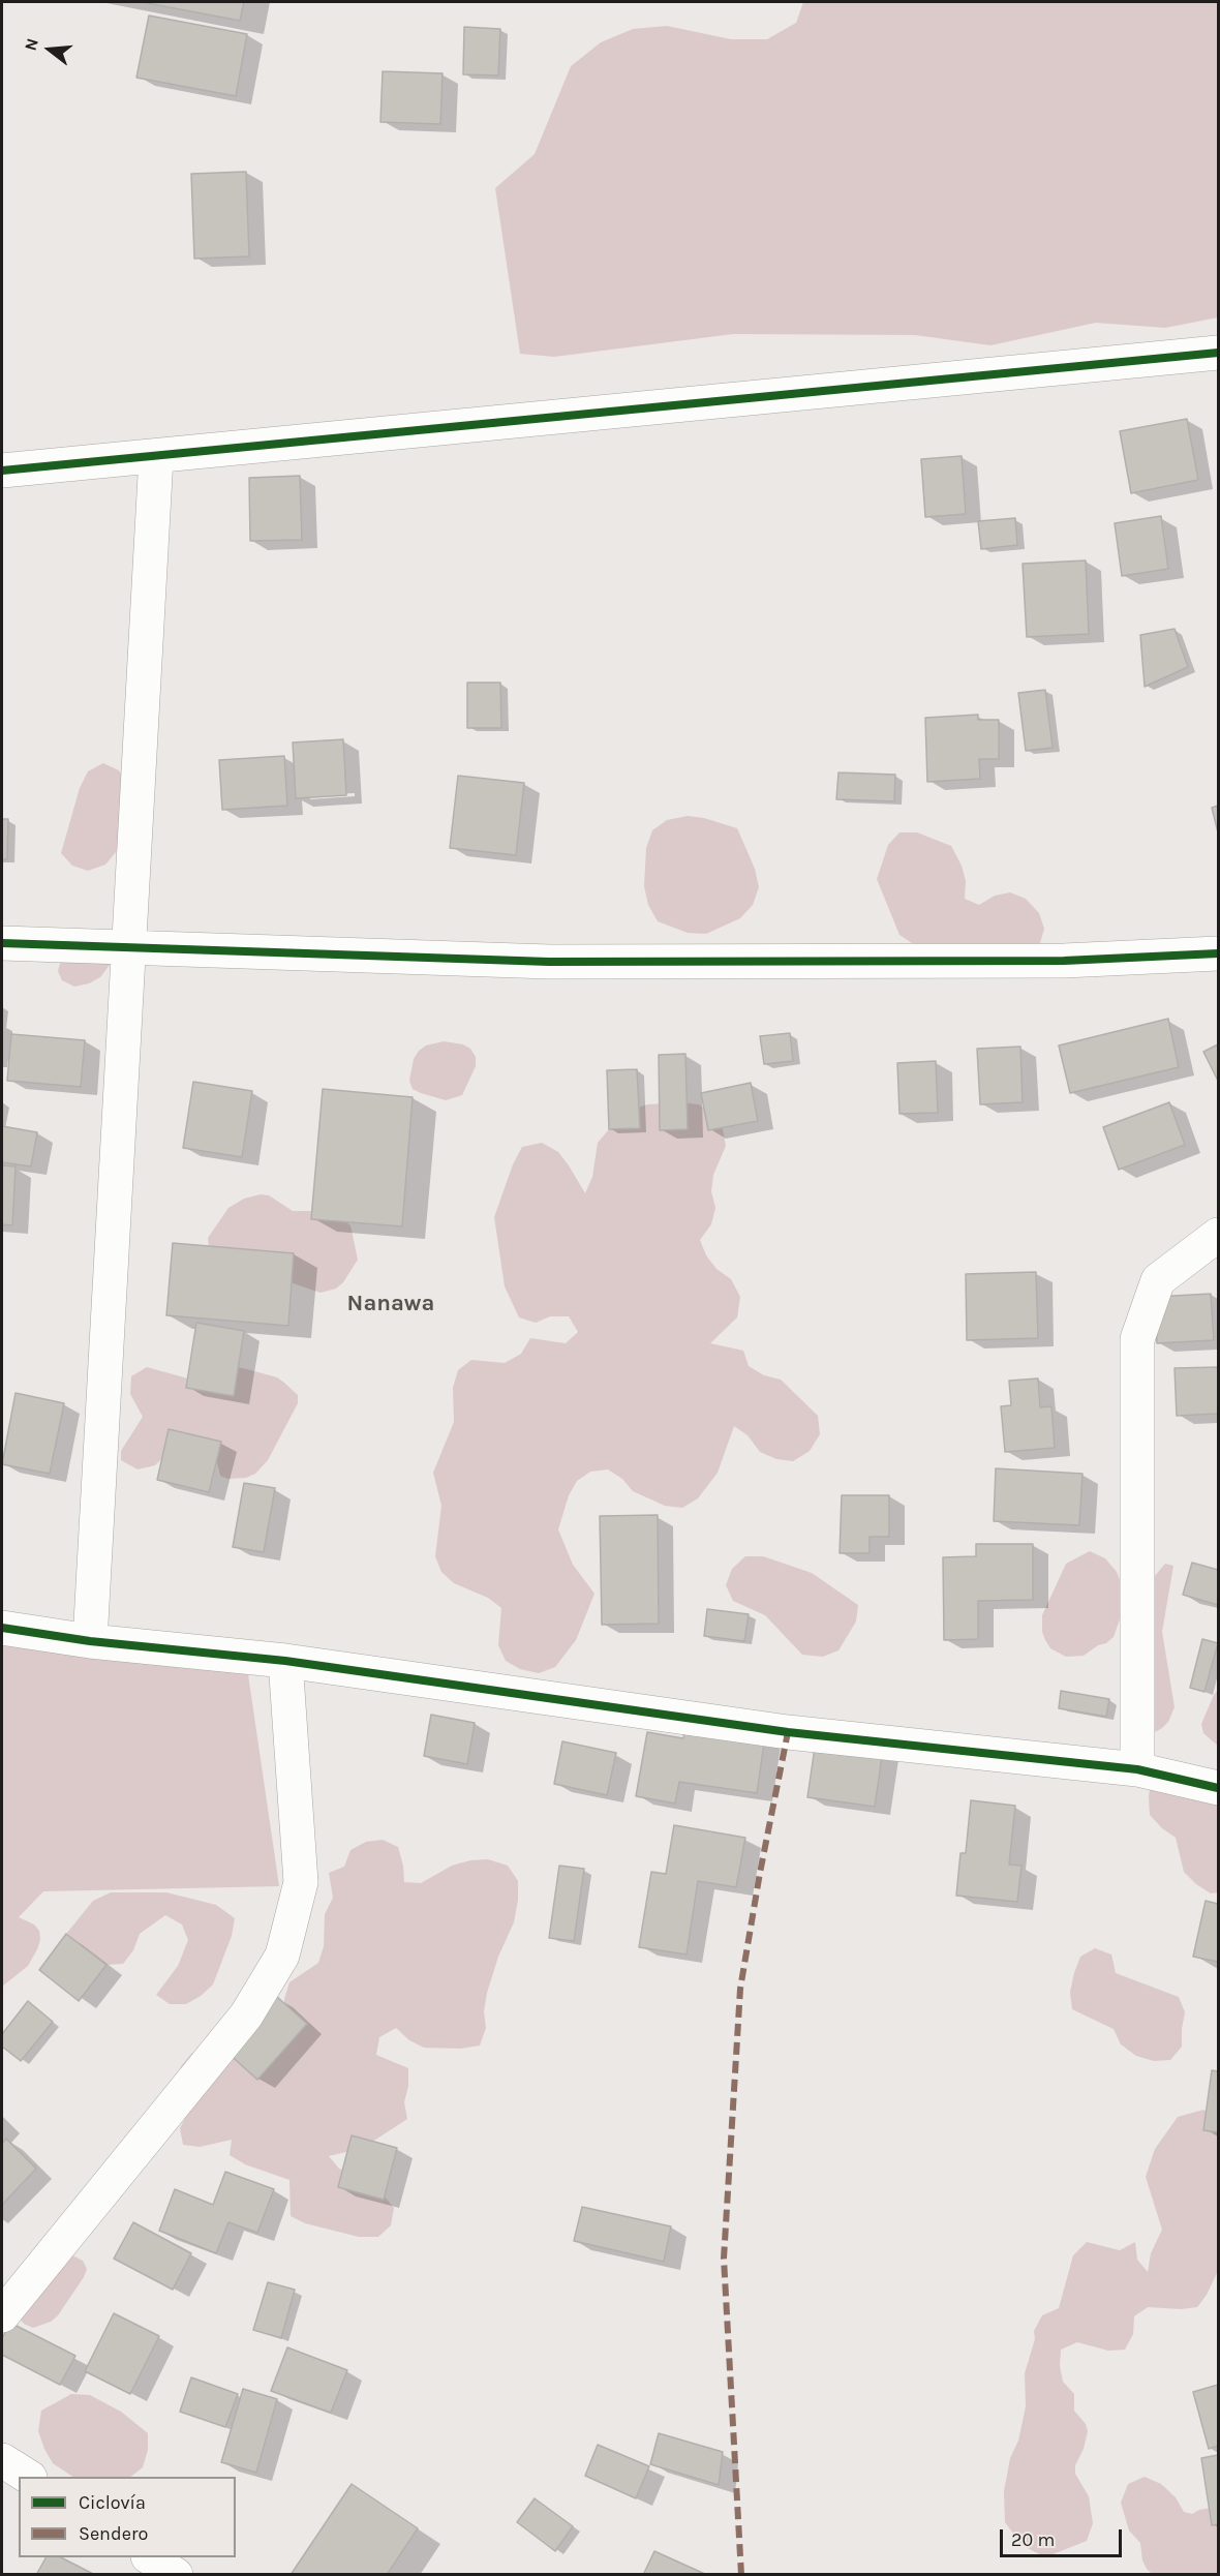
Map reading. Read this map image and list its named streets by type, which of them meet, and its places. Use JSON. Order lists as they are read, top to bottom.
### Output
{
  "districts": ["Nanawa"],
  "legend": ["Ciclovía", "Sendero"],
  "scale_bar": "20 m",
  "north": "left"
}
